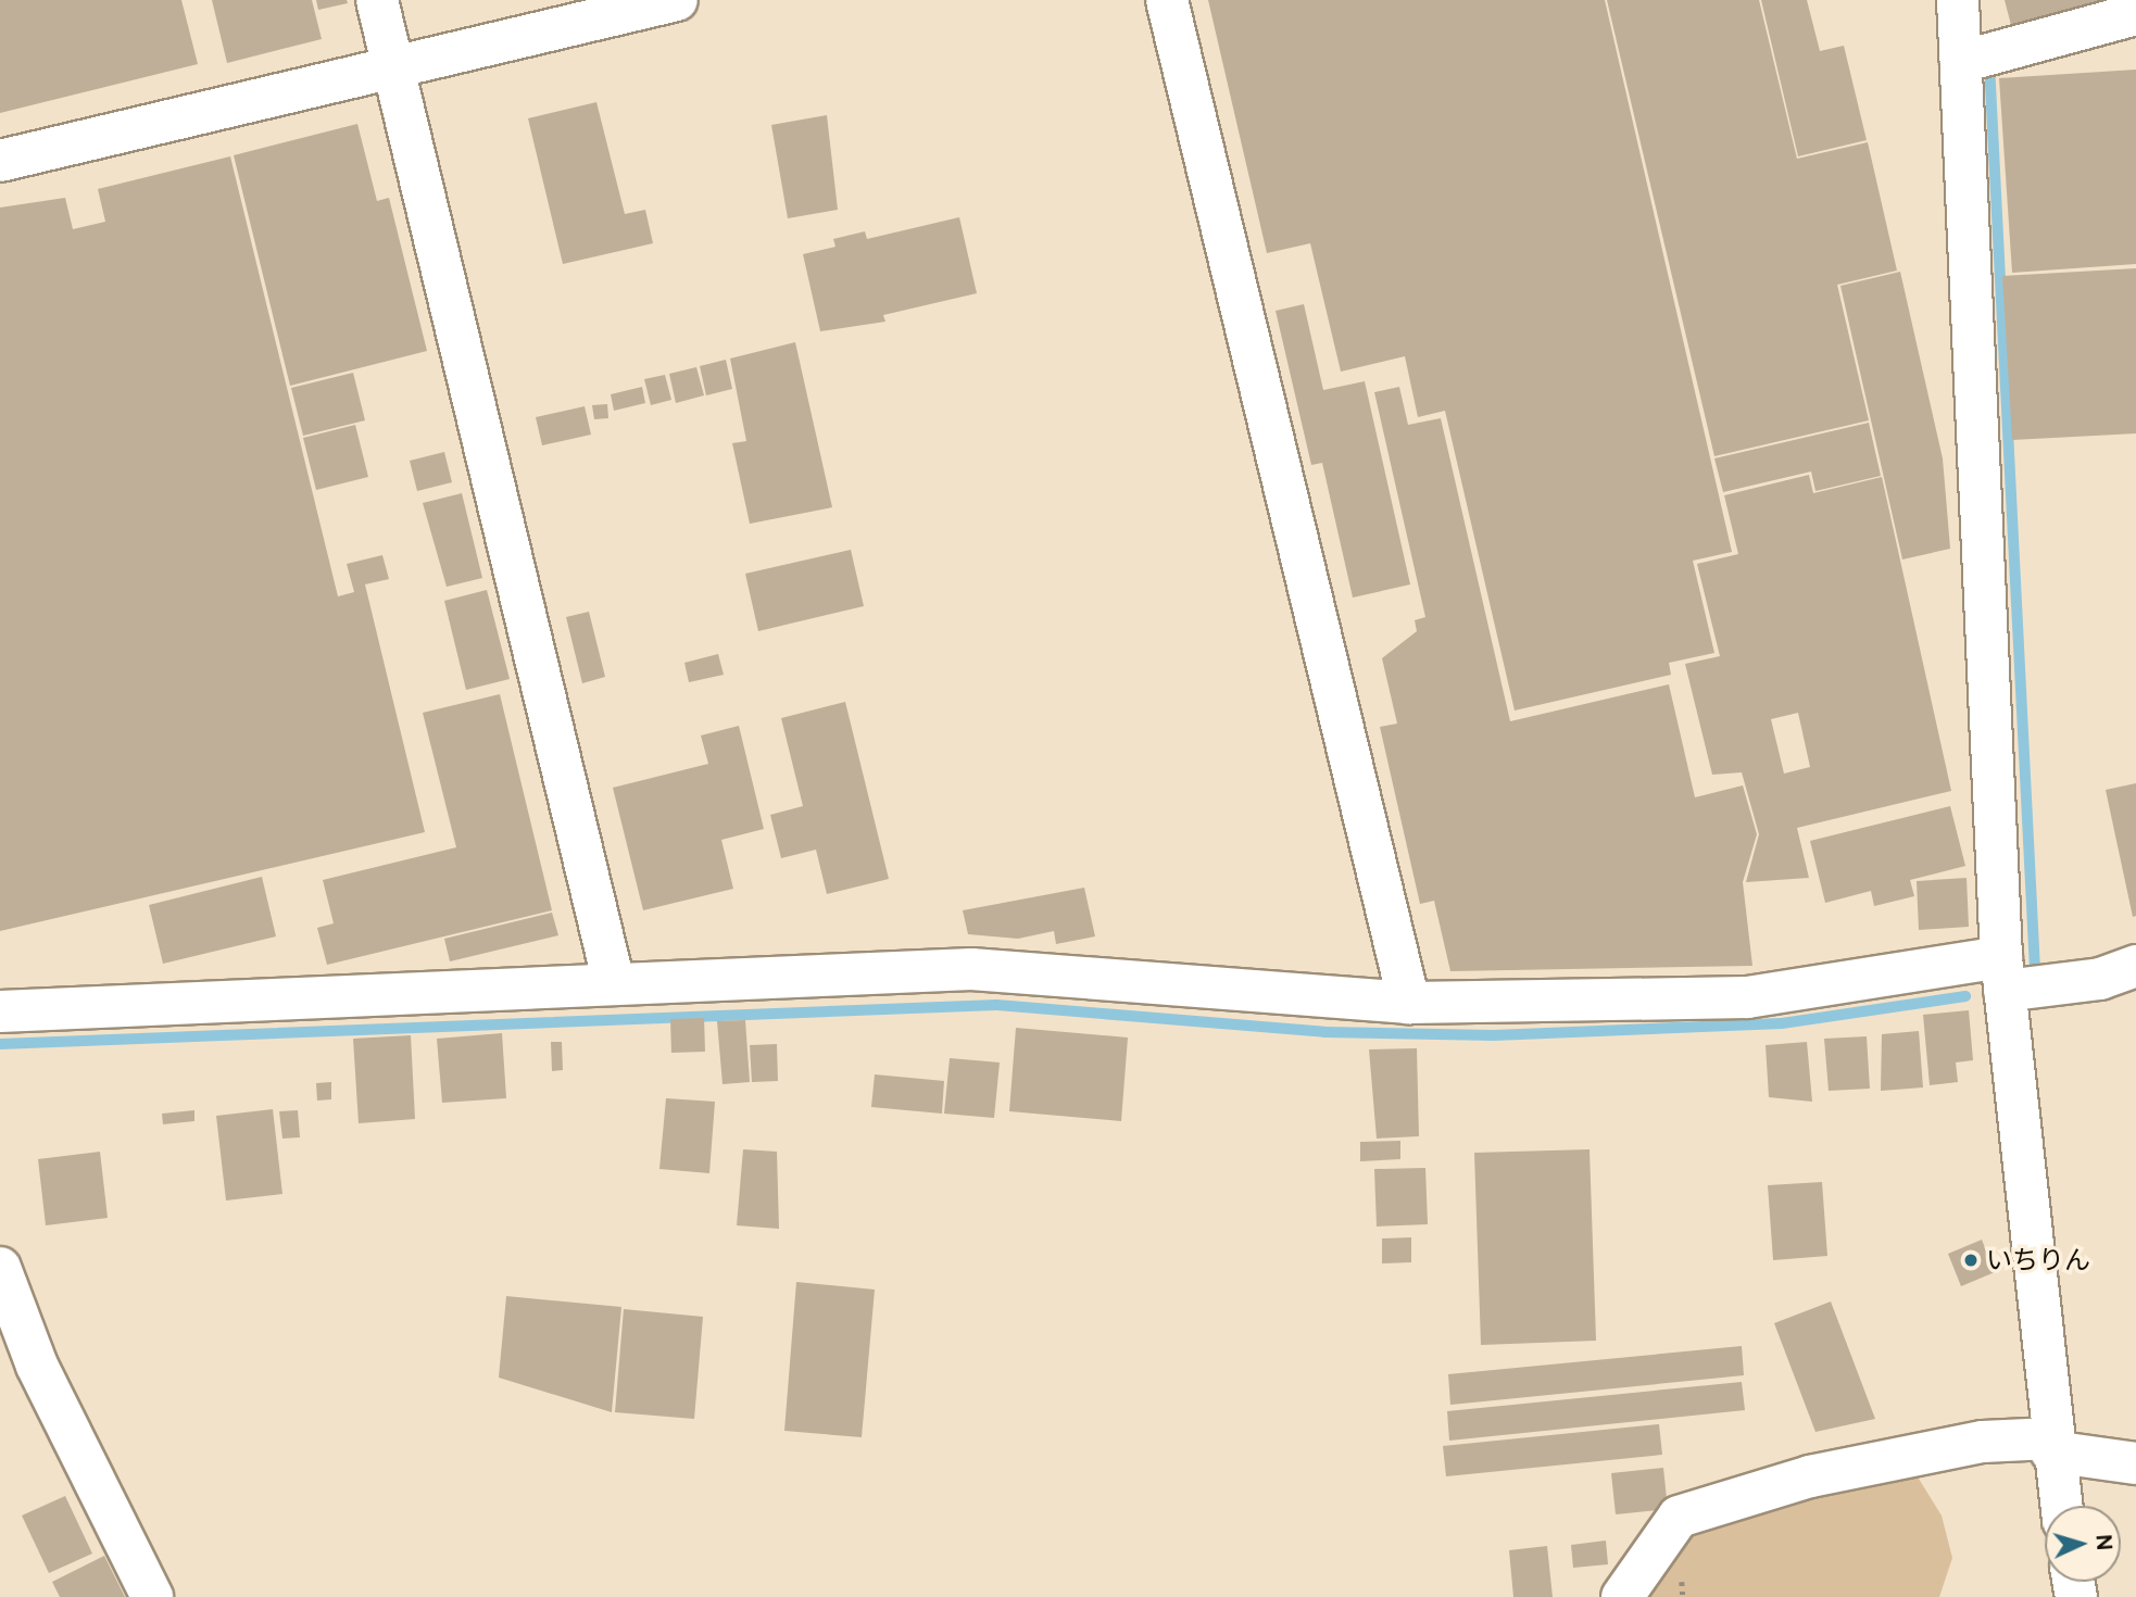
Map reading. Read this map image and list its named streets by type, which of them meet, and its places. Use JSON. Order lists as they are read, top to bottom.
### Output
{
  "places": ["いちりん"],
  "north": "right"
}
